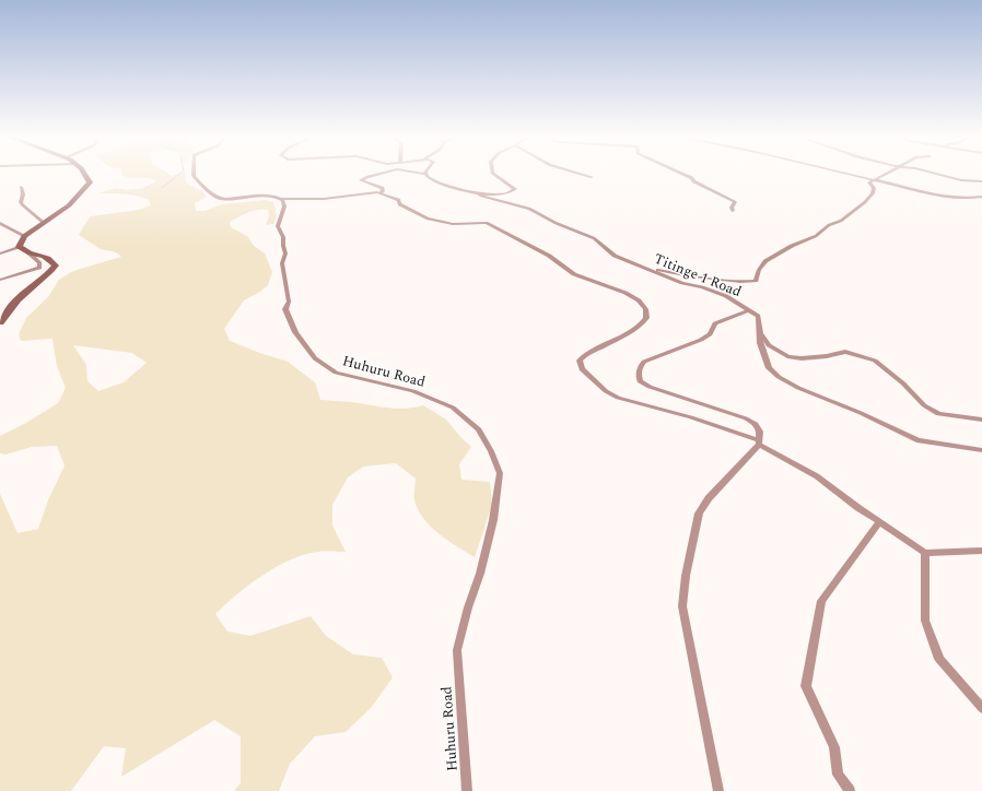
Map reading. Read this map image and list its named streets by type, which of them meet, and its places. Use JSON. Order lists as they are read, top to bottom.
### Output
{
  "streets": {
    "street": ["Titinge 1 Road", "Huhuru Road"]
  }
}
